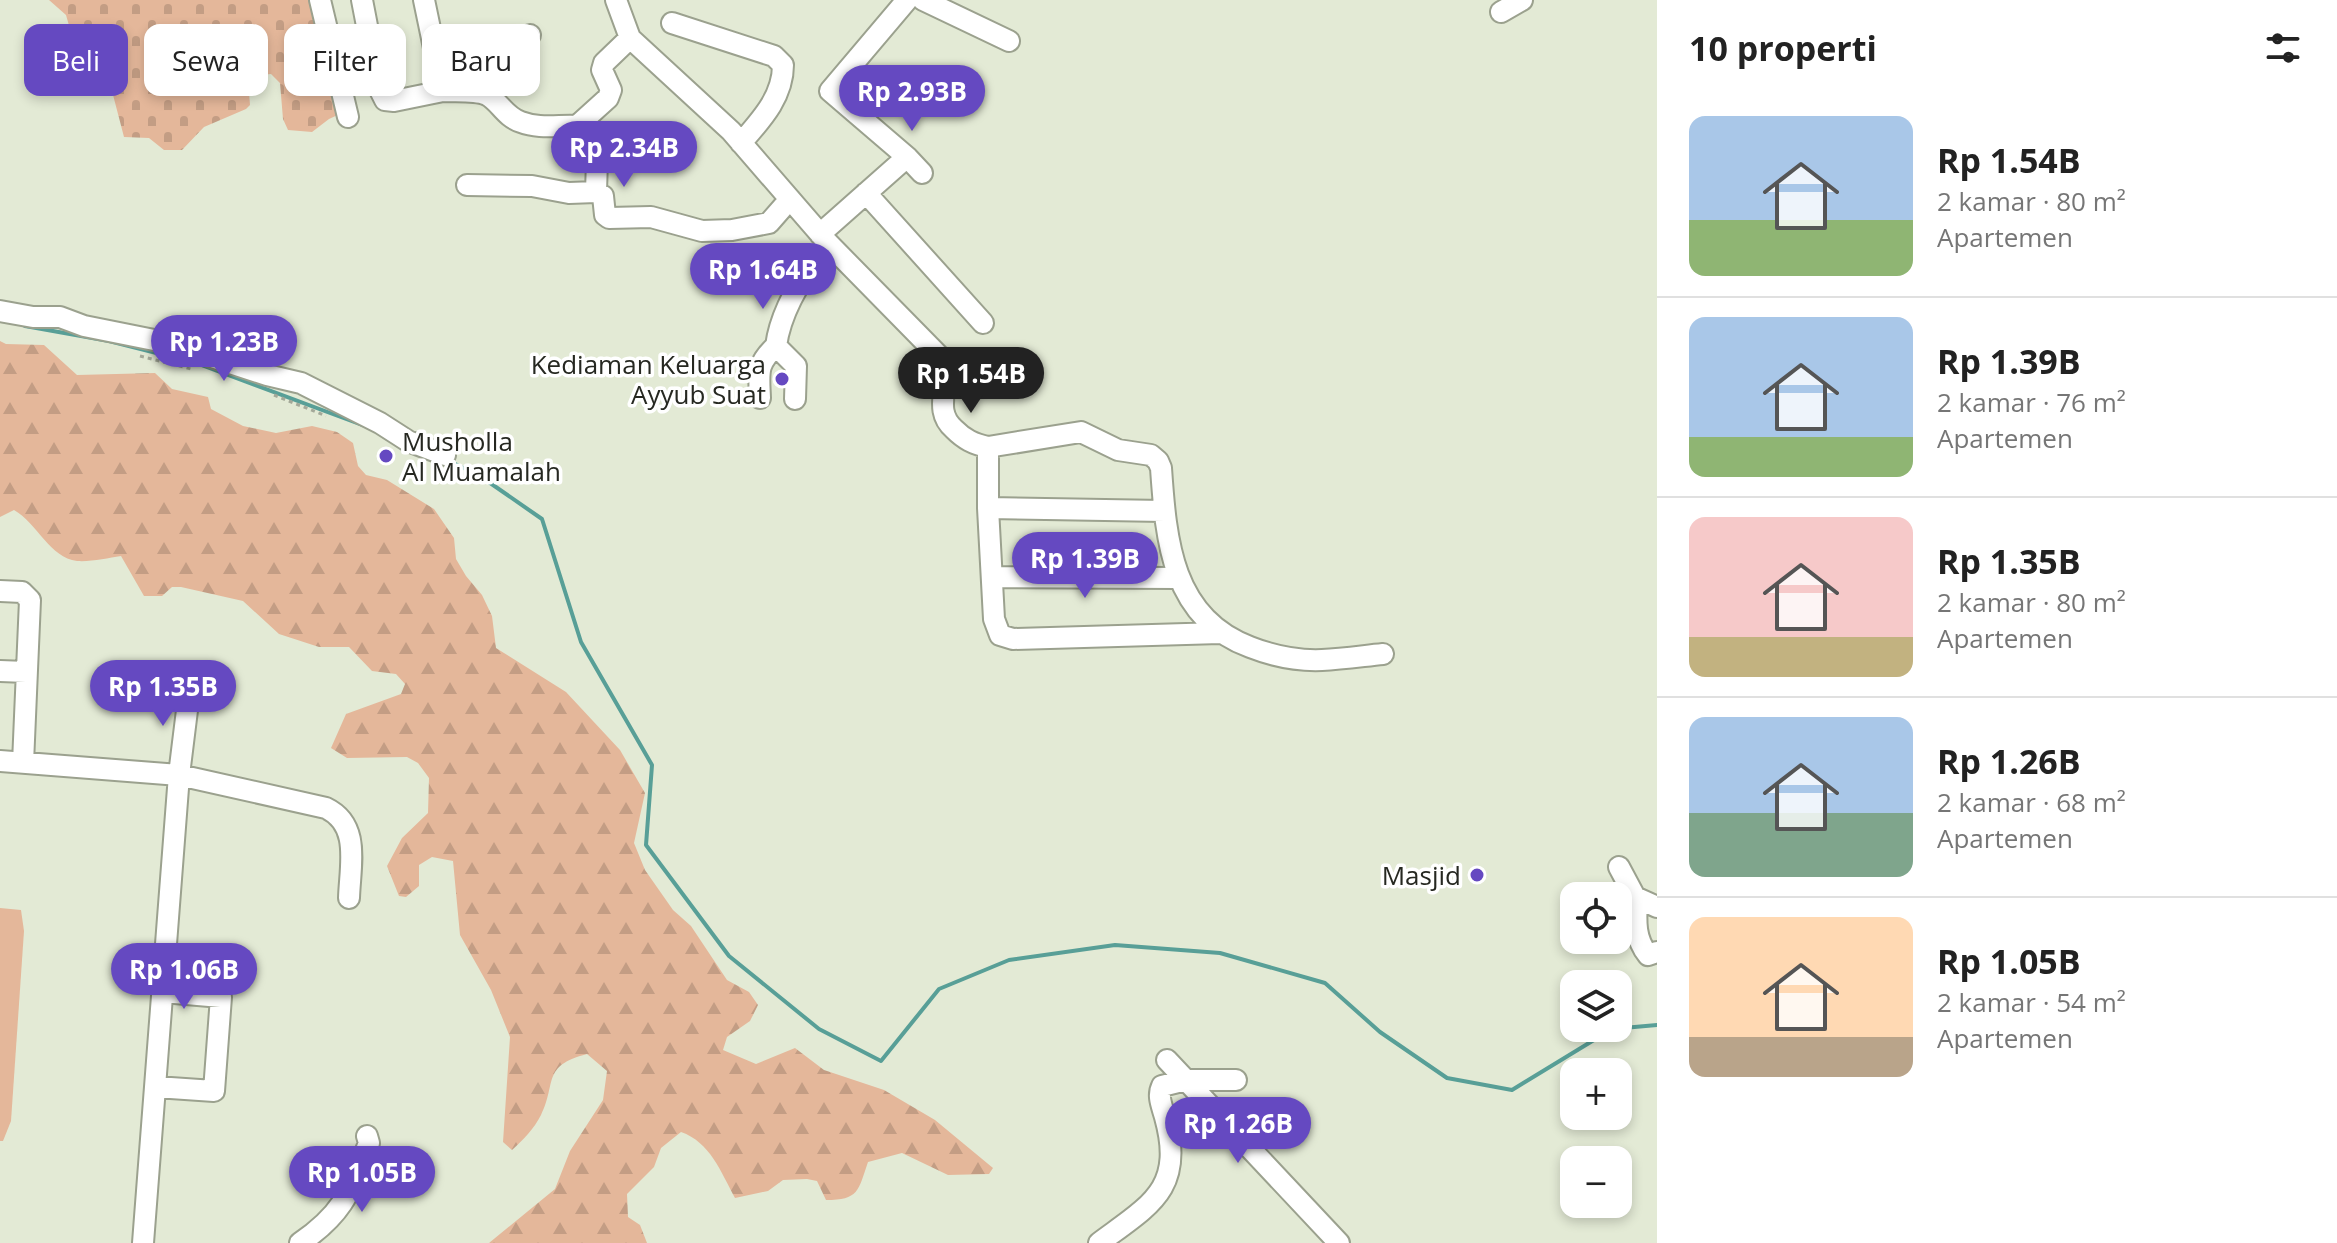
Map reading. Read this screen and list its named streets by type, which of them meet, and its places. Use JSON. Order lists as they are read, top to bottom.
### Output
{
  "places": ["Kediaman Keluarga Ayyub Suat", "Musholla Al Muamalah", "Masjid"],
  "page": {
    "heading": "10 properti",
    "chip": [
      "Beli",
      "Sewa",
      "Filter",
      "Baru"
    ],
    "price": [
      "Rp 2.93B",
      "Rp 2.34B",
      "Rp 1.64B",
      "Rp 1.23B",
      "Rp 1.54B",
      "Rp 1.39B",
      "Rp 1.35B",
      "Rp 1.06B",
      "Rp 1.26B",
      "Rp 1.05B"
    ],
    "list": [
      {
        "name": "Rp 1.54B",
        "note": "2 kamar · 80 m² · Apartemen"
      },
      {
        "name": "Rp 1.39B",
        "note": "2 kamar · 76 m² · Apartemen"
      },
      {
        "name": "Rp 1.35B",
        "note": "2 kamar · 80 m² · Apartemen"
      },
      {
        "name": "Rp 1.26B",
        "note": "2 kamar · 68 m² · Apartemen"
      },
      {
        "name": "Rp 1.05B",
        "note": "2 kamar · 54 m² · Apartemen"
      }
    ],
    "map_buttons": ["+", "−"]
  }
}
